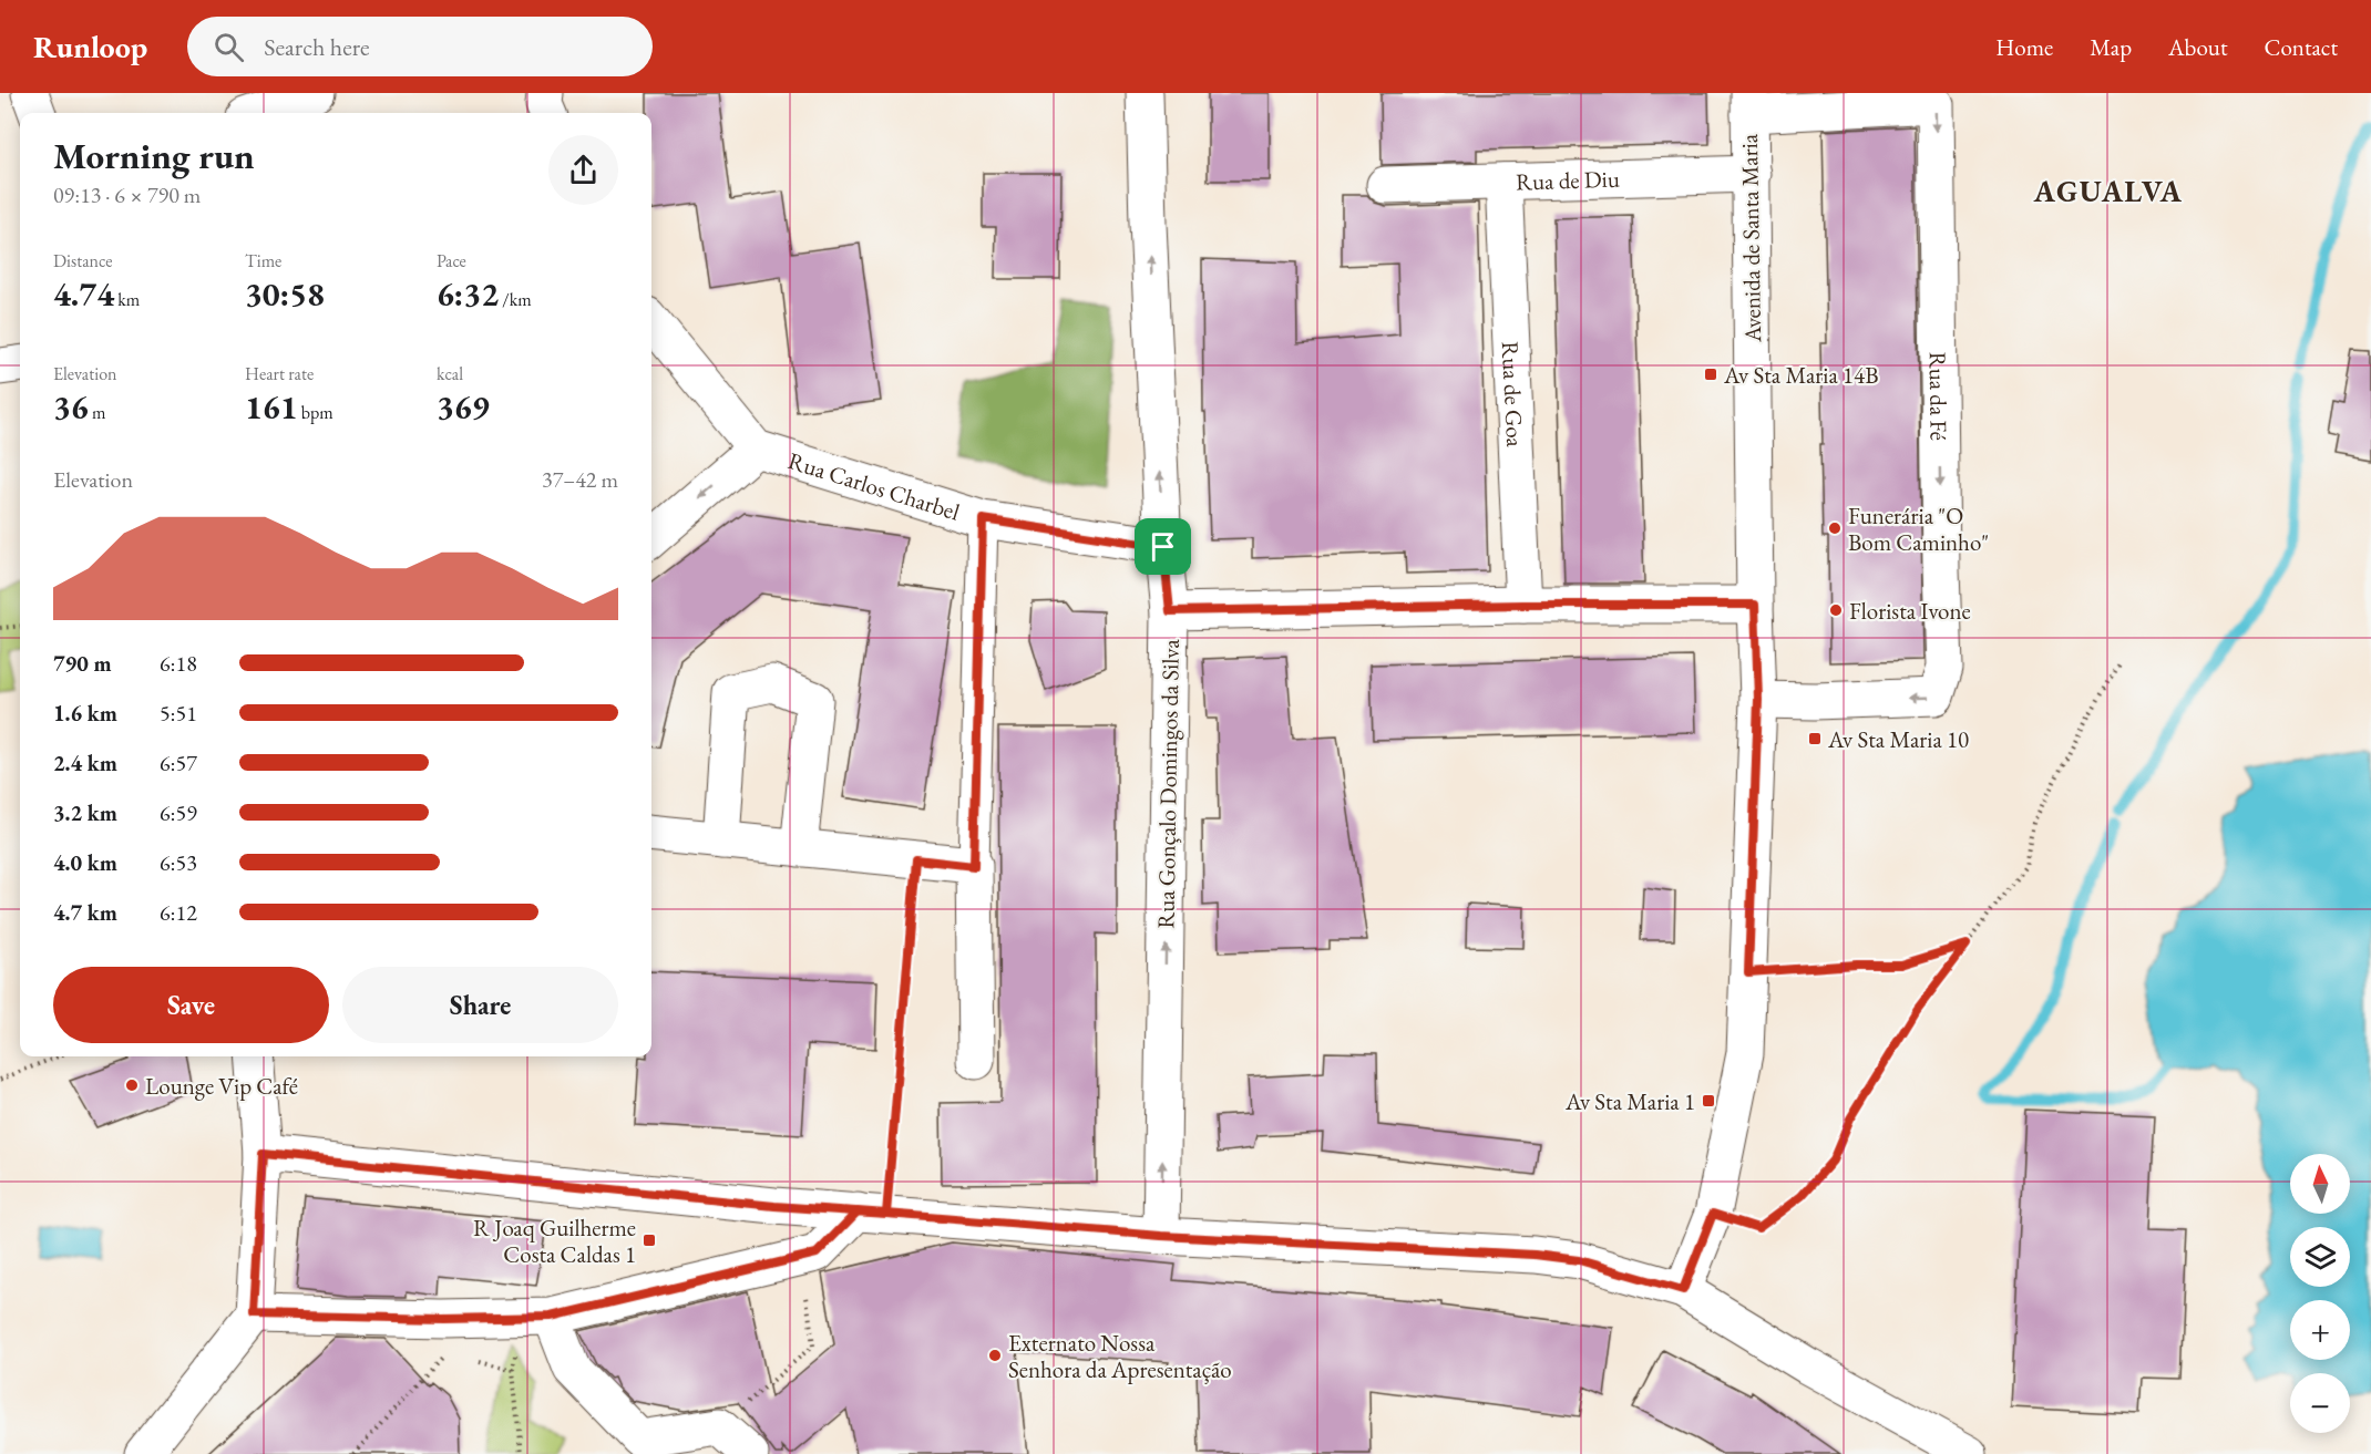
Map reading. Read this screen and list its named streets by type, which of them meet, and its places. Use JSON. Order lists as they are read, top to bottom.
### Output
{
  "streets": {
    "street": [
      "Rua de Diu",
      "Avenida de Santa Maria",
      "Rua de Goa",
      "Rua da Fé",
      "Rua Carlos Charbel",
      "Rua Gonçalo Domingos da Silva"
    ]
  },
  "crossings": [
    ["Rua de Diu", "Avenida de Santa Maria"],
    ["Rua de Diu", "Rua de Goa"],
    ["Avenida de Santa Maria", "Rua da Fé"],
    ["Rua Carlos Charbel", "Rua Gonçalo Domingos da Silva"]
  ],
  "districts": ["AGUALVA"],
  "places": {
    "transit": [
      "Av Sta Maria 14B",
      "Av Sta Maria 10",
      "Av Sta Maria 1",
      "R Joaq Guilherme Costa Caldas 1"
    ],
    "other": [
      "Funerária \"O Bom Caminho\"",
      "Florista Ivone",
      "Lounge Vip Café",
      "Externato Nossa Senhora da Apresentação"
    ]
  },
  "north": "top",
  "page": {
    "header": "Runloop",
    "search": "Search here",
    "nav": [
      "Home",
      "Map",
      "About",
      "Contact"
    ],
    "heading": ["Morning run", "09:13 · 6 × 790 m"],
    "stats": [
      ["Distance", "4.74 km"],
      ["Time", "30:58"],
      ["Pace", "6:32 /km"],
      ["Elevation", "36 m"],
      ["Heart rate", "161 bpm"],
      ["kcal", "369"]
    ],
    "chart": ["Elevation", "37–42 m"],
    "list": [
      {
        "name": "790 m",
        "note": "6:18"
      },
      {
        "name": "1.6 km",
        "note": "5:51"
      },
      {
        "name": "2.4 km",
        "note": "6:57"
      },
      {
        "name": "3.2 km",
        "note": "6:59"
      },
      {
        "name": "4.0 km",
        "note": "6:53"
      },
      {
        "name": "4.7 km",
        "note": "6:12"
      }
    ],
    "buttons": ["Save", "Share"],
    "map_buttons": ["+", "−"]
  }
}
